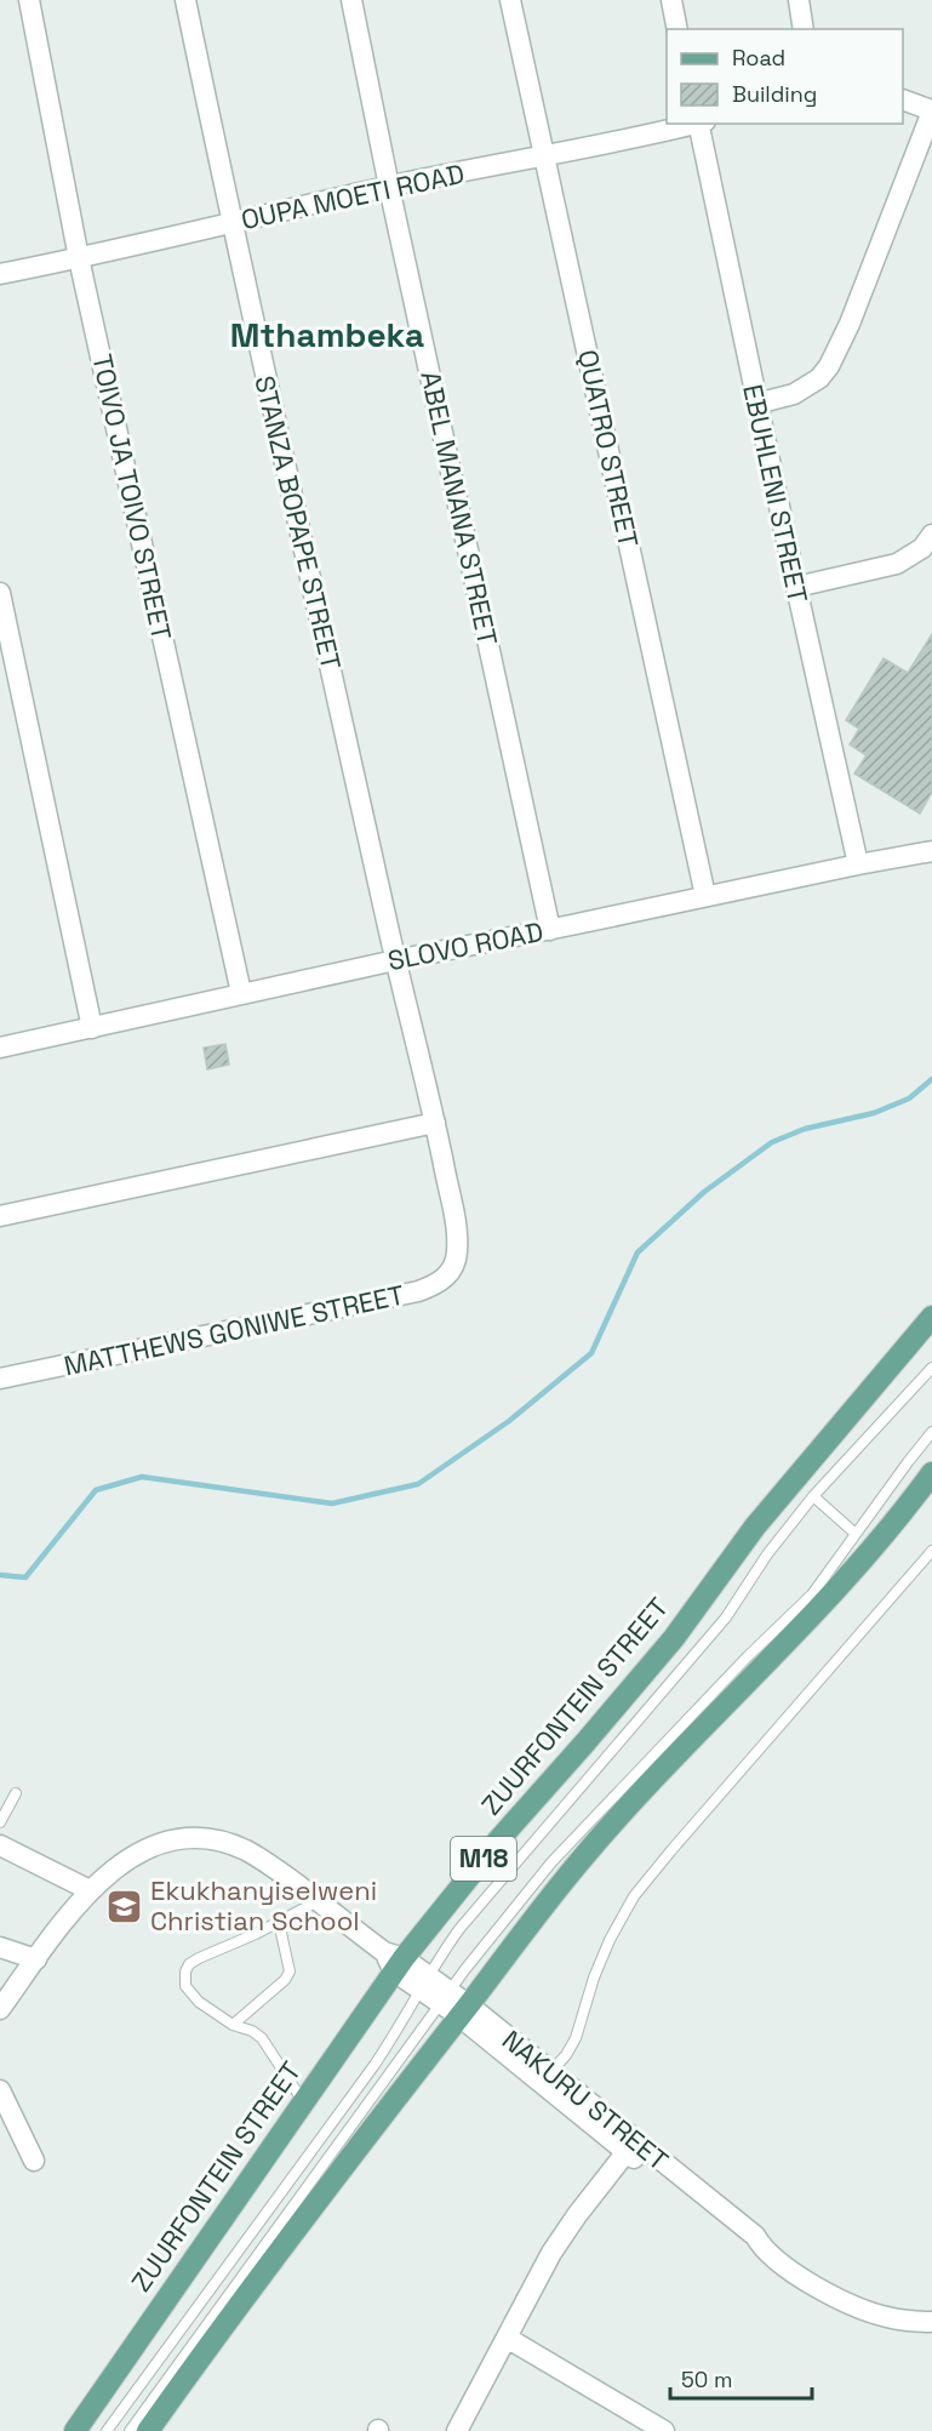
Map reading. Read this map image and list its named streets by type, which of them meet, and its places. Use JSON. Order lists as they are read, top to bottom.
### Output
{
  "streets": {
    "main road": ["ZUURFONTEIN STREET", "M18"],
    "street": [
      "OUPA MOETI ROAD",
      "QUATRO STREET",
      "EBUHLENI STREET",
      "TOIVO JA TOIVO STREET",
      "ABEL MANANA STREET",
      "STANZA BOPAPE STREET",
      "SLOVO ROAD",
      "MATTHEWS GONIWE STREET",
      "NAKURU STREET"
    ]
  },
  "crossings": [
    ["OUPA MOETI ROAD", "QUATRO STREET"],
    ["OUPA MOETI ROAD", "TOIVO JA TOIVO STREET"],
    ["OUPA MOETI ROAD", "ABEL MANANA STREET"],
    ["OUPA MOETI ROAD", "STANZA BOPAPE STREET"],
    ["QUATRO STREET", "SLOVO ROAD"],
    ["EBUHLENI STREET", "SLOVO ROAD"],
    ["TOIVO JA TOIVO STREET", "SLOVO ROAD"],
    ["ABEL MANANA STREET", "SLOVO ROAD"],
    ["STANZA BOPAPE STREET", "SLOVO ROAD"],
    ["STANZA BOPAPE STREET", "MATTHEWS GONIWE STREET"],
    ["ZUURFONTEIN STREET", "NAKURU STREET"],
    ["M18", "NAKURU STREET"]
  ],
  "districts": ["Mthambeka"],
  "places": {
    "school or university": ["Ekukhanyiselweni Christian School"]
  },
  "legend": ["Road", "Building"],
  "scale_bar": "50 m"
}
